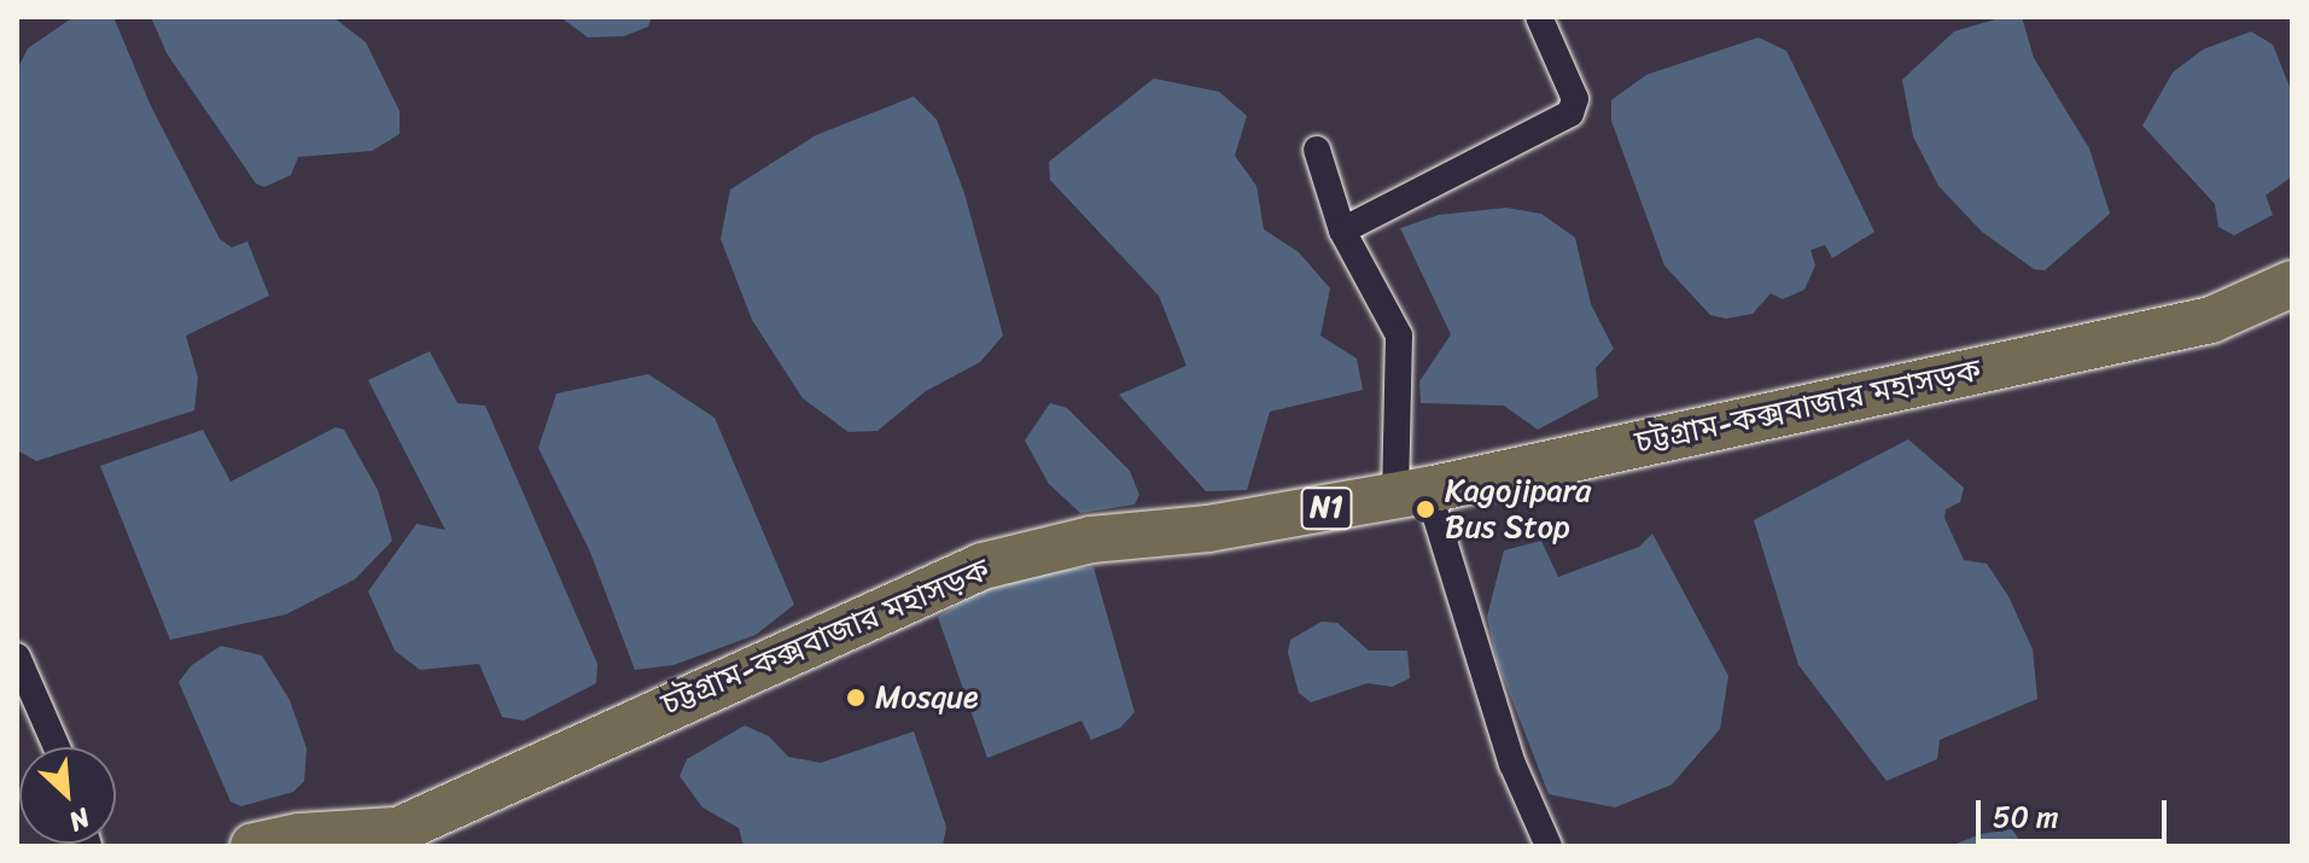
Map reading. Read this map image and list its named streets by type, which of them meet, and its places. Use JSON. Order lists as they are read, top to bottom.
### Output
{
  "streets": {
    "highway": ["চট্টগ্রাম-কক্সবাজার মহাসড়ক", "N1"]
  },
  "places": ["Kagojipara Bus Stop", "Mosque"],
  "scale_bar": "50 m",
  "north": "bottom right"
}
